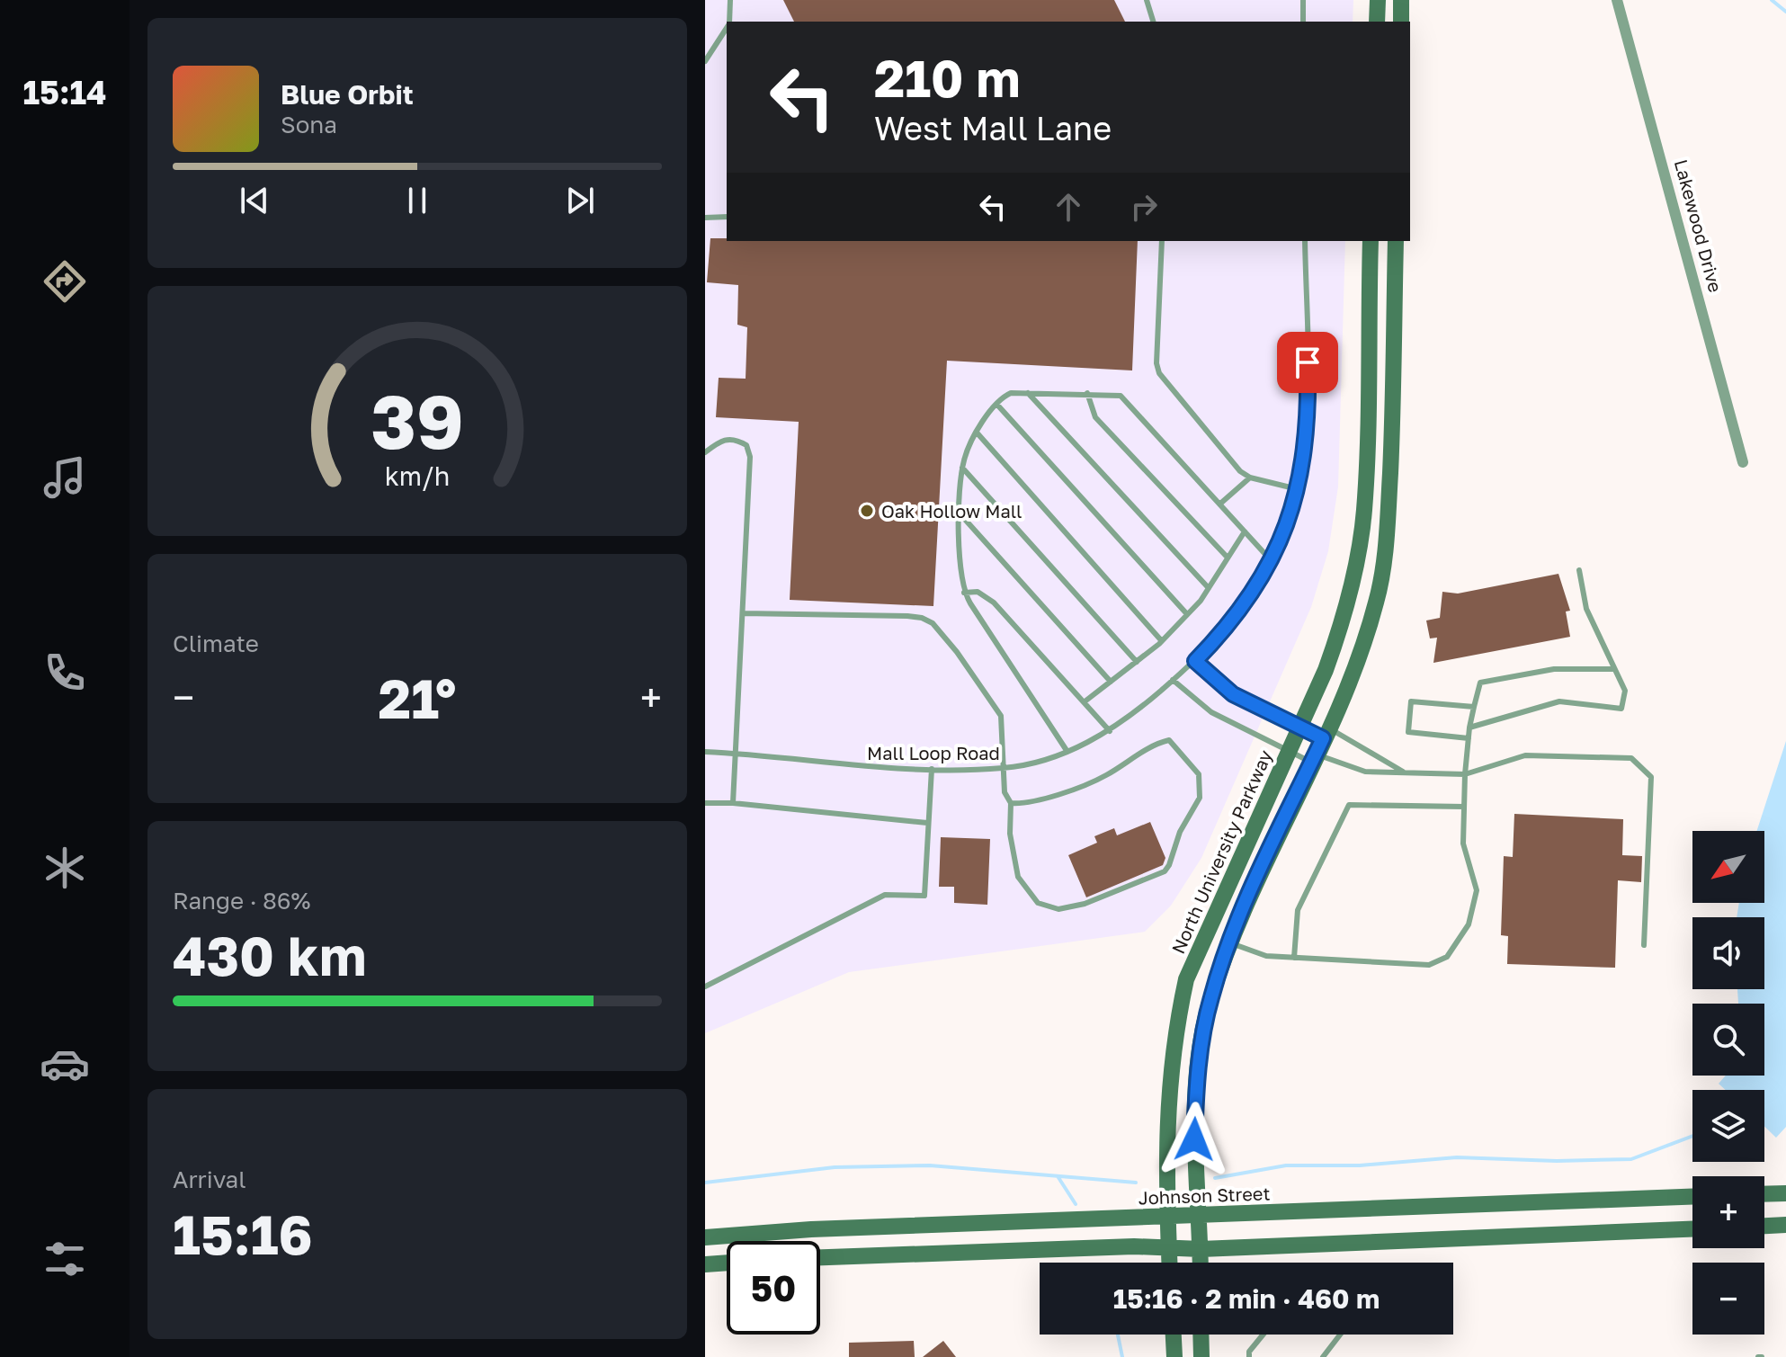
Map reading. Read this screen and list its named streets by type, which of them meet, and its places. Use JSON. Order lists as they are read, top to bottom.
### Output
{
  "streets": {
    "main road": ["North University Parkway", "Johnson Street"],
    "street": ["Lakewood Drive"],
    "lane": ["Mall Loop Road"]
  },
  "crossings": [
    ["North University Parkway", "Johnson Street"]
  ],
  "places": ["Oak Hollow Mall"],
  "north": "bottom left",
  "page": {
    "tabs": "15:14",
    "turn": ["210 m", "West Mall Lane"],
    "song": ["Blue Orbit", "Sona"],
    "tile": [
      "Climate",
      ["Range · 86%", "430 km"],
      ["Arrival", "15:16"]
    ],
    "heat": ["−", "21°", "+"],
    "map_buttons": ["+", "−"],
    "limit": "50",
    "trip": "15:16 · 2 min · 460 m",
    "gauge": ["39", "km/h"]
  }
}
